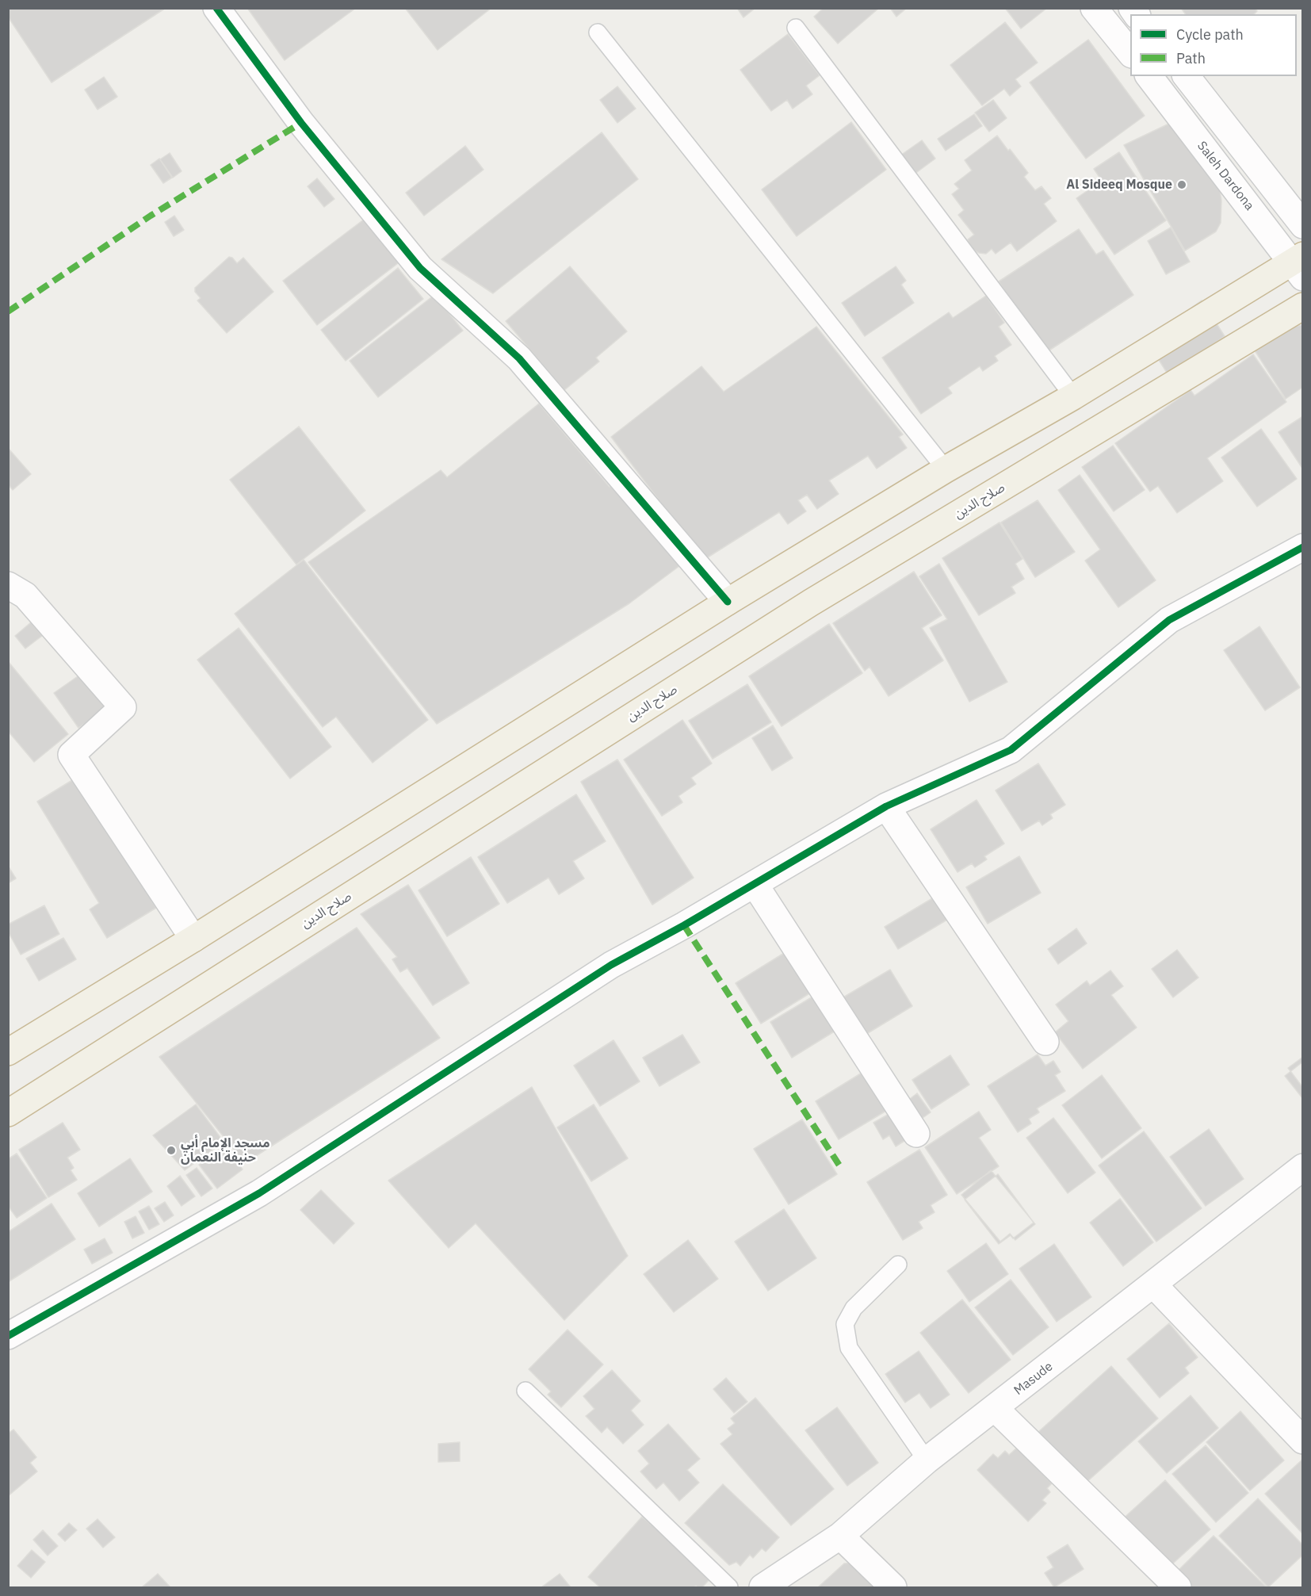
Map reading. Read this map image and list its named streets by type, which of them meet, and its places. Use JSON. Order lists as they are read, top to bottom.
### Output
{
  "streets": {
    "highway": ["صلاح الدين"],
    "street": ["Saleh Dardona", "Masude"]
  },
  "places": ["Al Sideeq Mosque", "مسجد الإمام أبي حنيفة النعمان"],
  "legend": ["Cycle path", "Path"]
}
